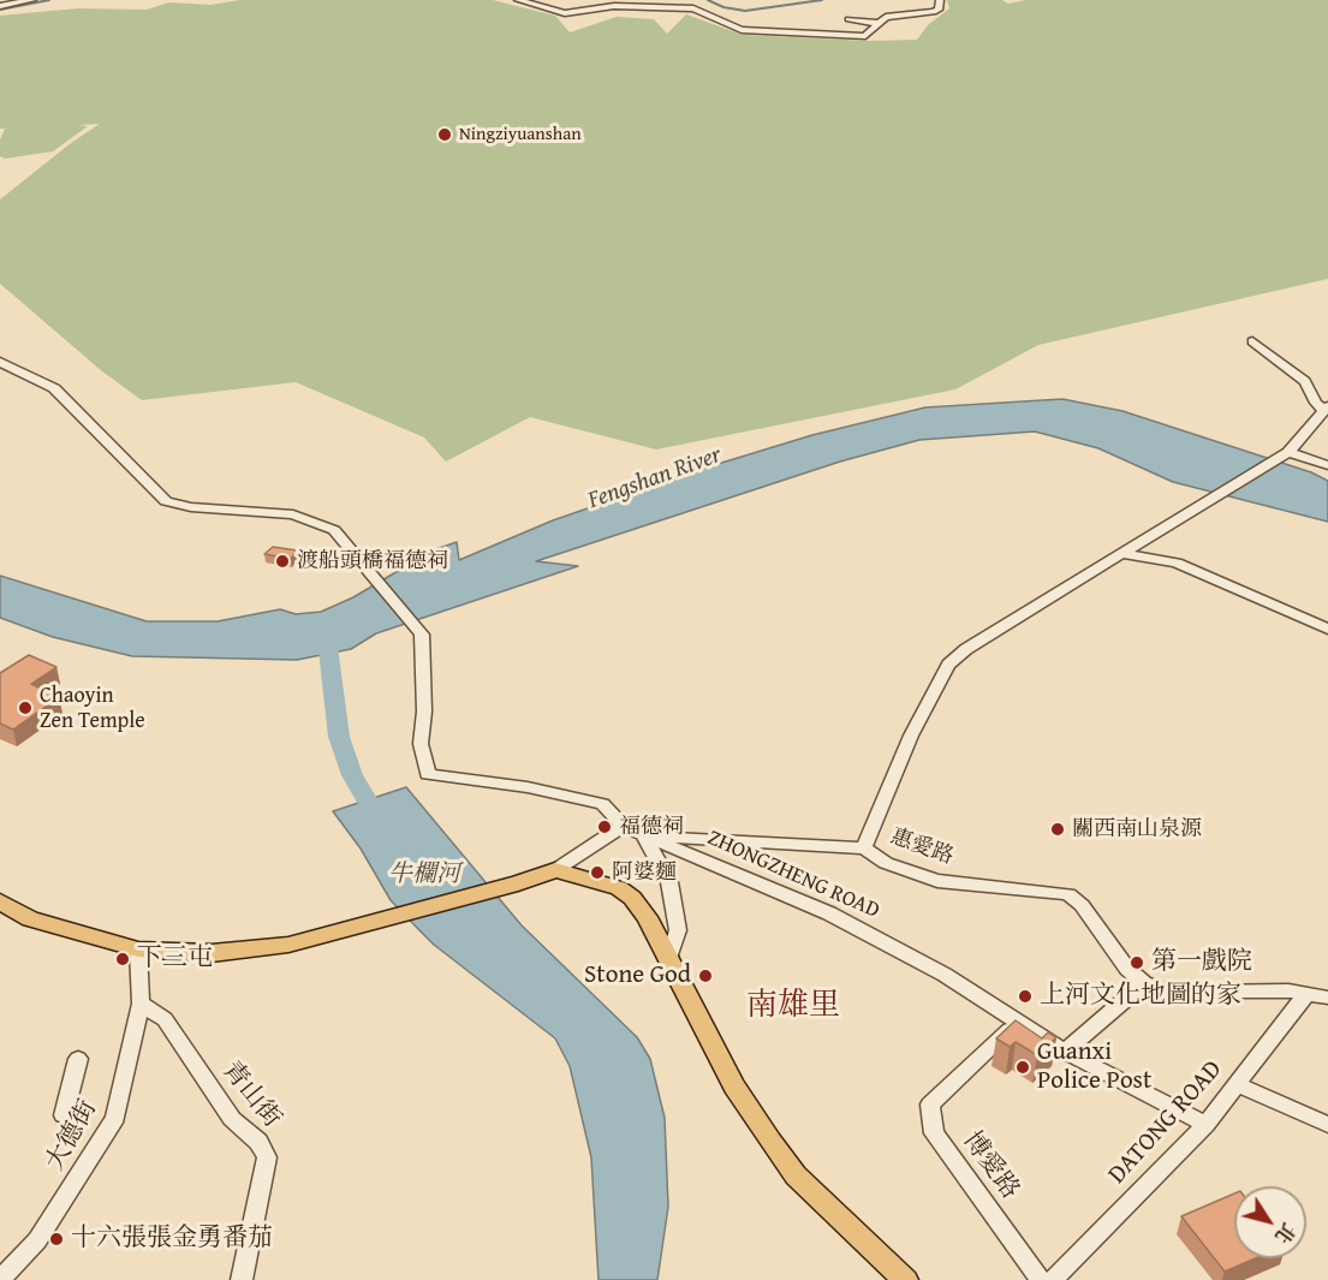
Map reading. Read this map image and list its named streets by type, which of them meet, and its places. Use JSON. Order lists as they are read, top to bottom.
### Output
{
  "streets": {
    "street": [
      "惠愛路",
      "ZHONGZHENG ROAD",
      "青山街",
      "DATONG ROAD",
      "大德街",
      "博愛路"
    ]
  },
  "crossings": [
    ["惠愛路", "ZHONGZHENG ROAD"],
    ["惠愛路", "DATONG ROAD"],
    ["ZHONGZHENG ROAD", "DATONG ROAD"],
    ["ZHONGZHENG ROAD", "博愛路"],
    ["青山街", "大德街"]
  ],
  "districts": ["南雄里"],
  "water": ["Fengshan River", "牛欄河"],
  "places": [
    "Ningziyuanshan",
    "渡船頭橋福德祠",
    "Chaoyin Zen Temple",
    "福德祠",
    "關西南山泉源",
    "阿婆麵",
    "下三屯",
    "第一戲院",
    "Stone God",
    "上河文化地圖的家",
    "Guanxi Police Post",
    "十六張張金勇番茄"
  ],
  "north": "bottom right"
}
